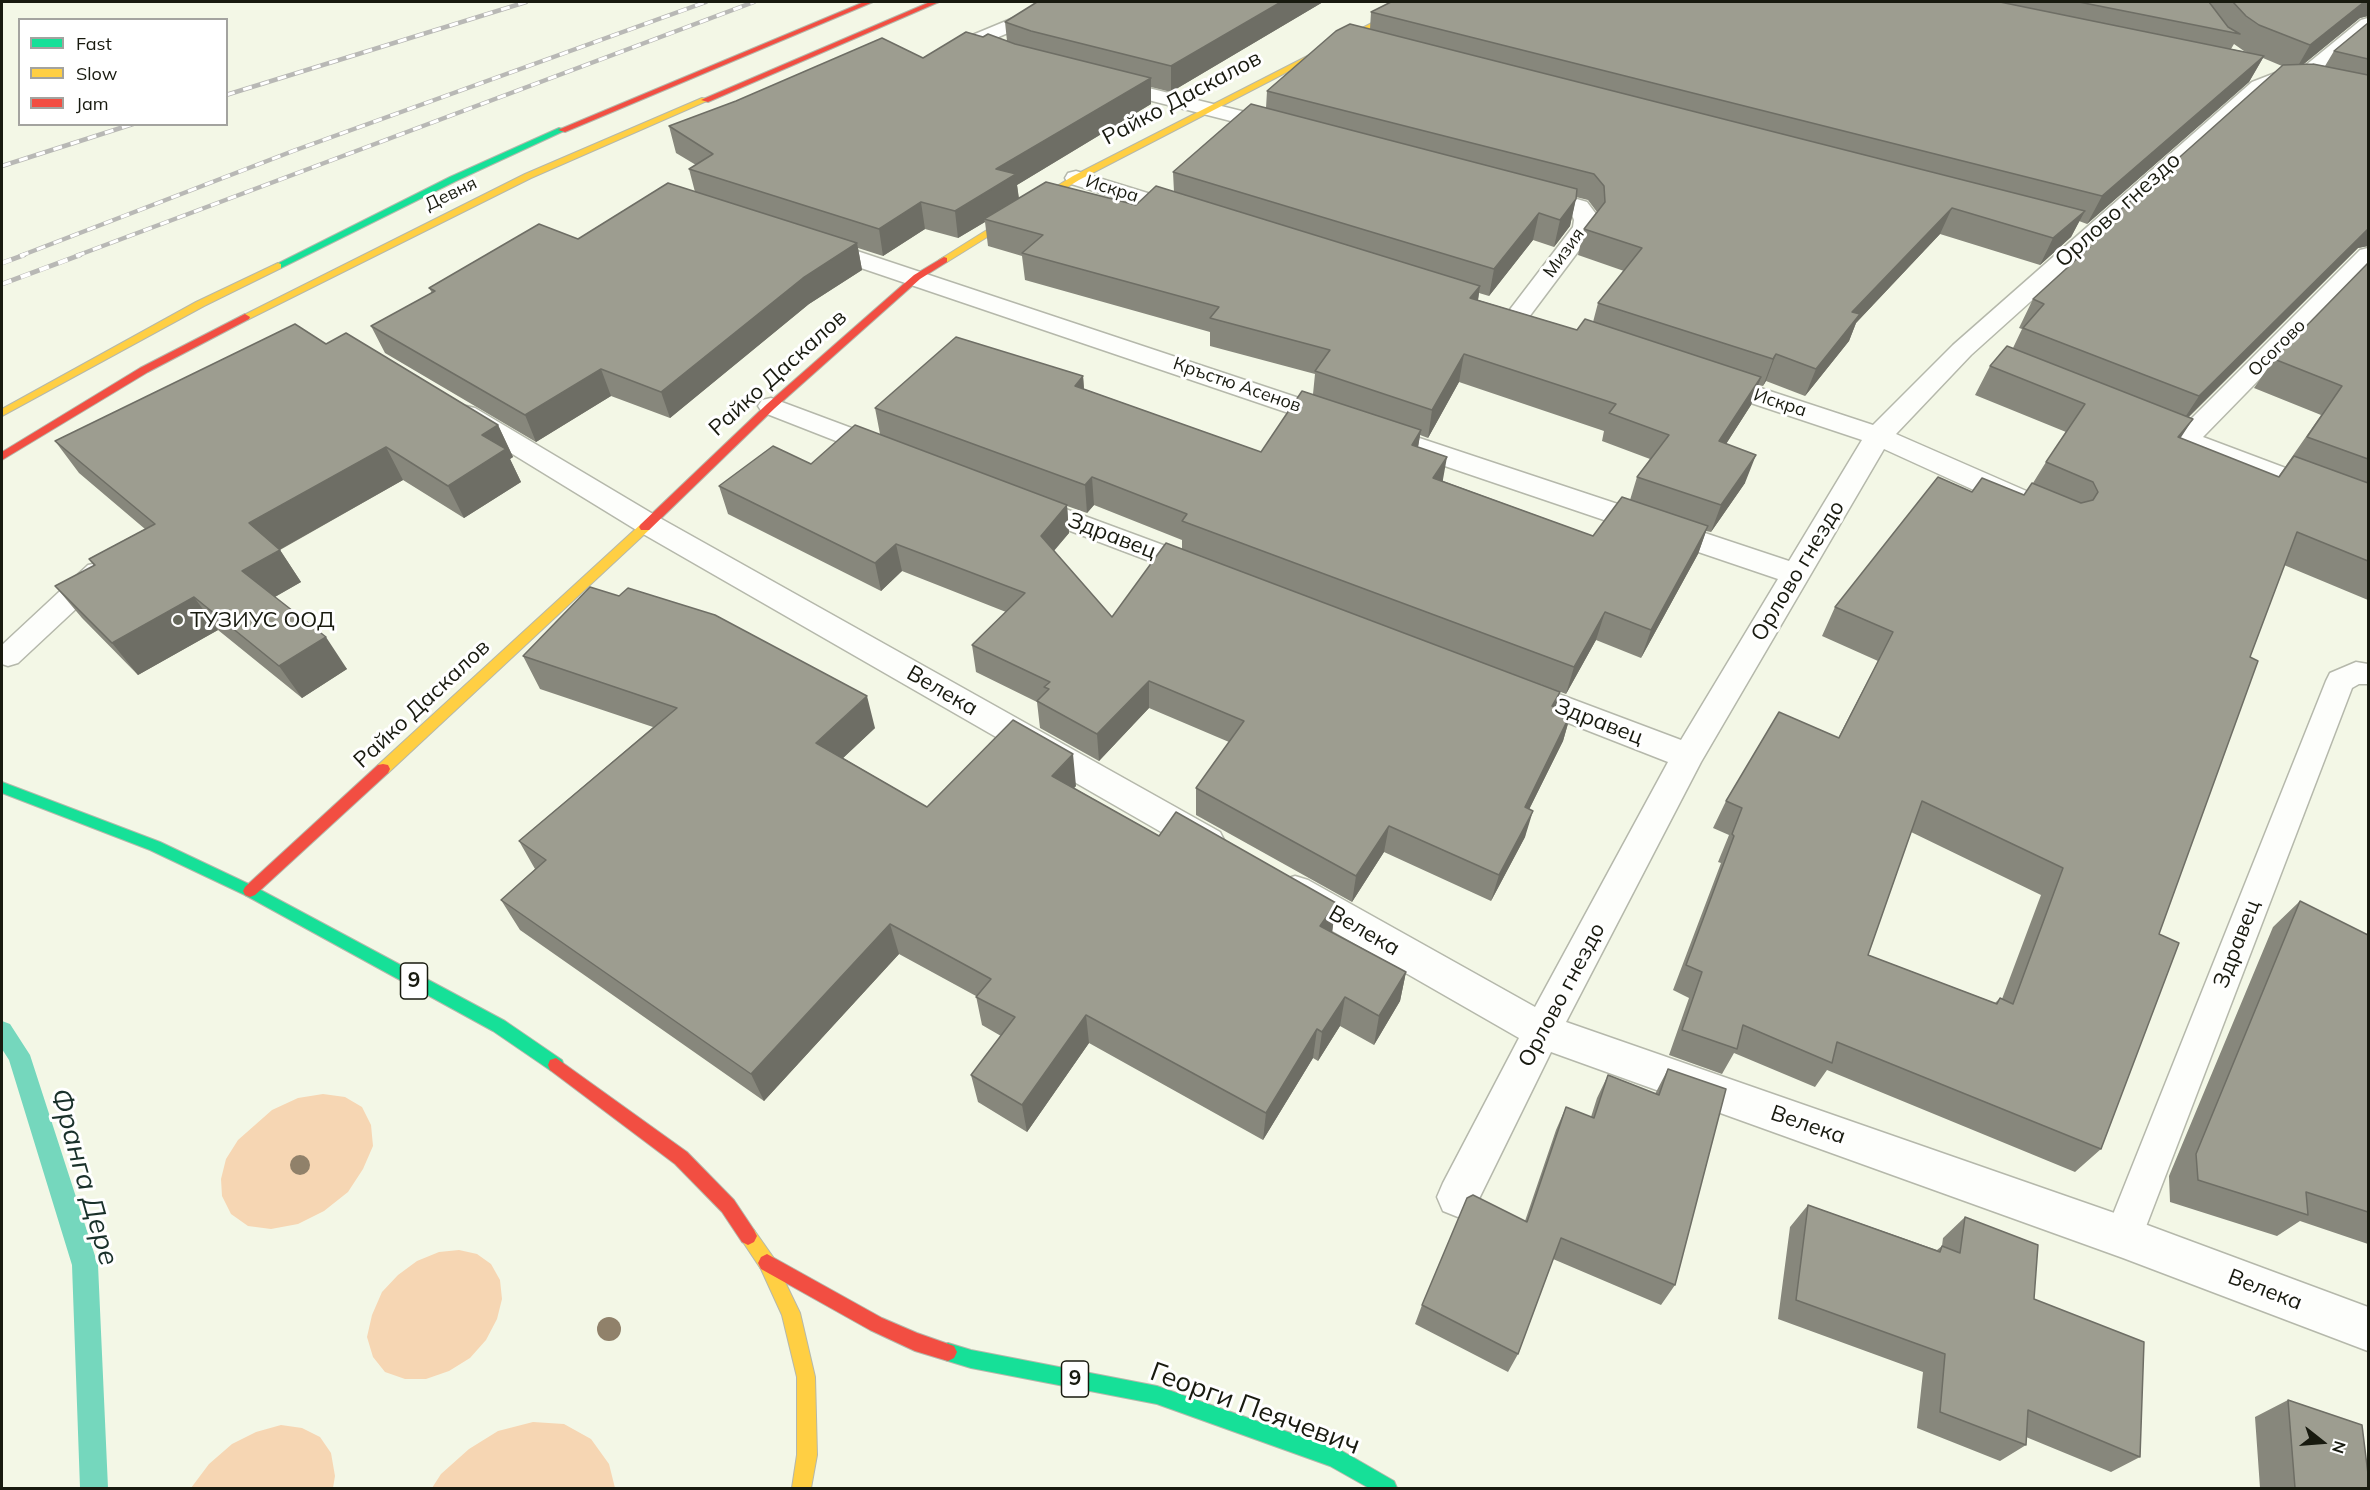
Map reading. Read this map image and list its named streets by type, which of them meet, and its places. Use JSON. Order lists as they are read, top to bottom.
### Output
{
  "streets": {
    "main road": [
      "Райко Даскалов",
      "Девня",
      "9",
      "Георги Пеячевич"
    ],
    "street": [
      "Искра",
      "Орлово гнездо",
      "Мизия",
      "Осогово",
      "Кръстю Асенов",
      "Здравец",
      "Велека"
    ]
  },
  "crossings": [
    ["Райко Даскалов", "Искра"],
    ["Райко Даскалов", "Кръстю Асенов"],
    ["Райко Даскалов", "Велека"],
    ["Райко Даскалов", "9"],
    ["Искра", "Орлово гнездо"],
    ["Орлово гнездо", "Кръстю Асенов"],
    ["Орлово гнездо", "Здравец"],
    ["Орлово гнездо", "Велека"],
    ["Здравец", "Велека"],
    ["9", "Георги Пеячевич"]
  ],
  "water": ["Франга Дере"],
  "places": ["ТУЗИУС ООД"],
  "legend": ["Fast", "Slow", "Jam"],
  "north": "right"
}
